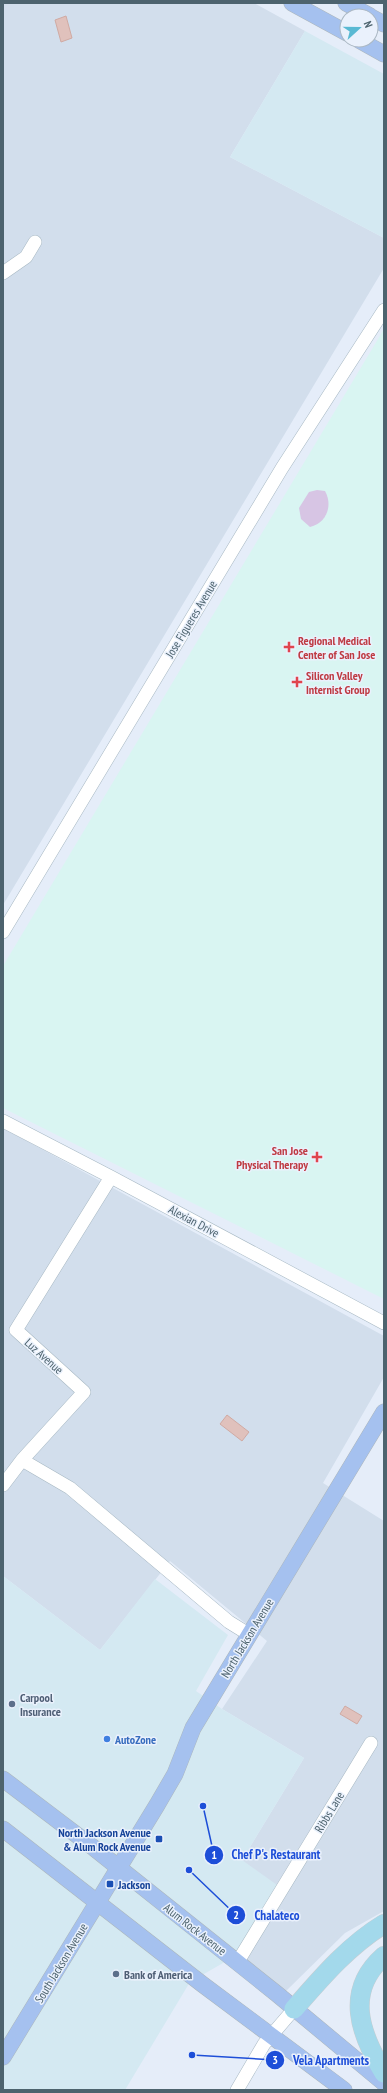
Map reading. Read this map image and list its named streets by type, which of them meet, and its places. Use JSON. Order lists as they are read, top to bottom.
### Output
{
  "streets": {
    "main road": ["North Jackson Avenue", "Alum Rock Avenue", "South Jackson Avenue"],
    "street": [
      "Jose Figueres Avenue",
      "Alexian Drive",
      "Luz Avenue",
      "Ribbs Lane"
    ]
  },
  "crossings": [
    ["Alexian Drive", "Luz Avenue"],
    ["North Jackson Avenue", "Alum Rock Avenue"],
    ["North Jackson Avenue", "South Jackson Avenue"],
    ["Ribbs Lane", "Alum Rock Avenue"],
    ["Alum Rock Avenue", "South Jackson Avenue"]
  ],
  "places": {
    "health": ["Regional Medical Center of San Jose", "Silicon Valley Internist Group", "San Jose Physical Therapy"],
    "other": [
      "Carpool Insurance",
      "AutoZone",
      "Chef P's Restaurant",
      "Chalateco",
      "Bank of America",
      "Vela Apartments"
    ],
    "transit": ["North Jackson Avenue & Alum Rock Avenue", "Jackson"]
  },
  "north": "right"
}
